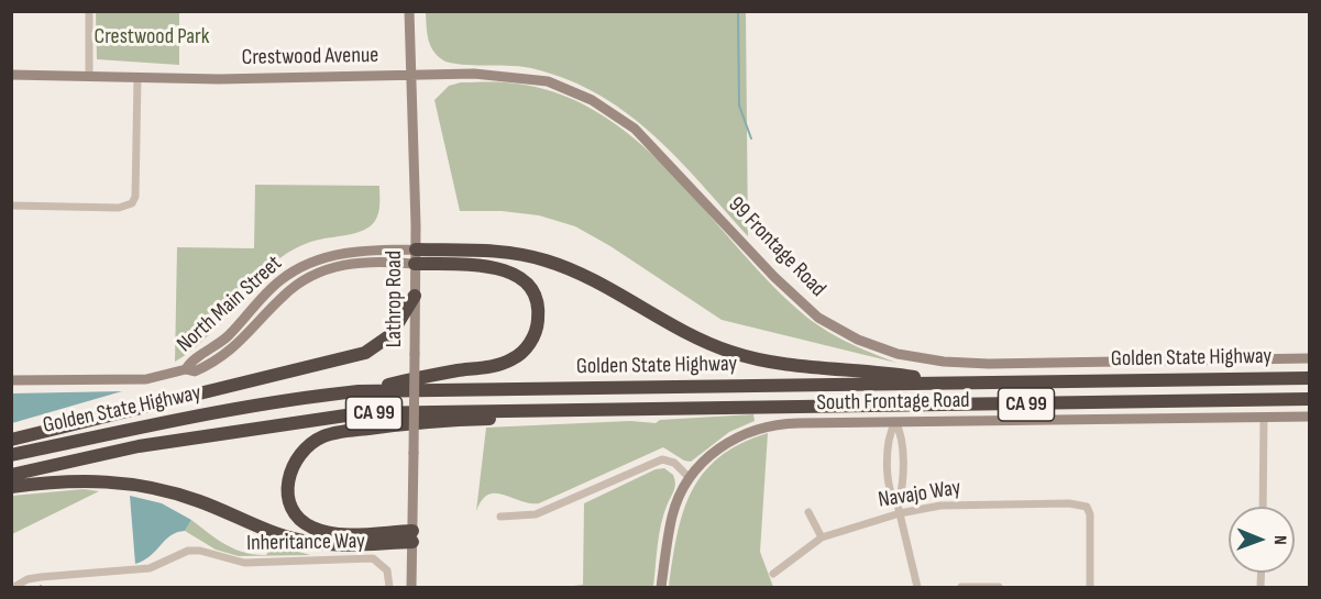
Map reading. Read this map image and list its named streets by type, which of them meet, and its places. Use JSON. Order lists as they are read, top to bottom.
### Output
{
  "streets": {
    "highway": ["Golden State Highway", "CA 99"],
    "street": [
      "Crestwood Avenue",
      "99 Frontage Road",
      "Lathrop Road",
      "North Main Street",
      "South Frontage Road",
      "Navajo Way",
      "Inheritance Way"
    ]
  },
  "crossings": [
    ["Crestwood Avenue", "99 Frontage Road"],
    ["Crestwood Avenue", "Lathrop Road"],
    ["99 Frontage Road", "Lathrop Road"],
    ["Lathrop Road", "North Main Street"]
  ],
  "parks": ["Crestwood Park"],
  "north": "right"
}
